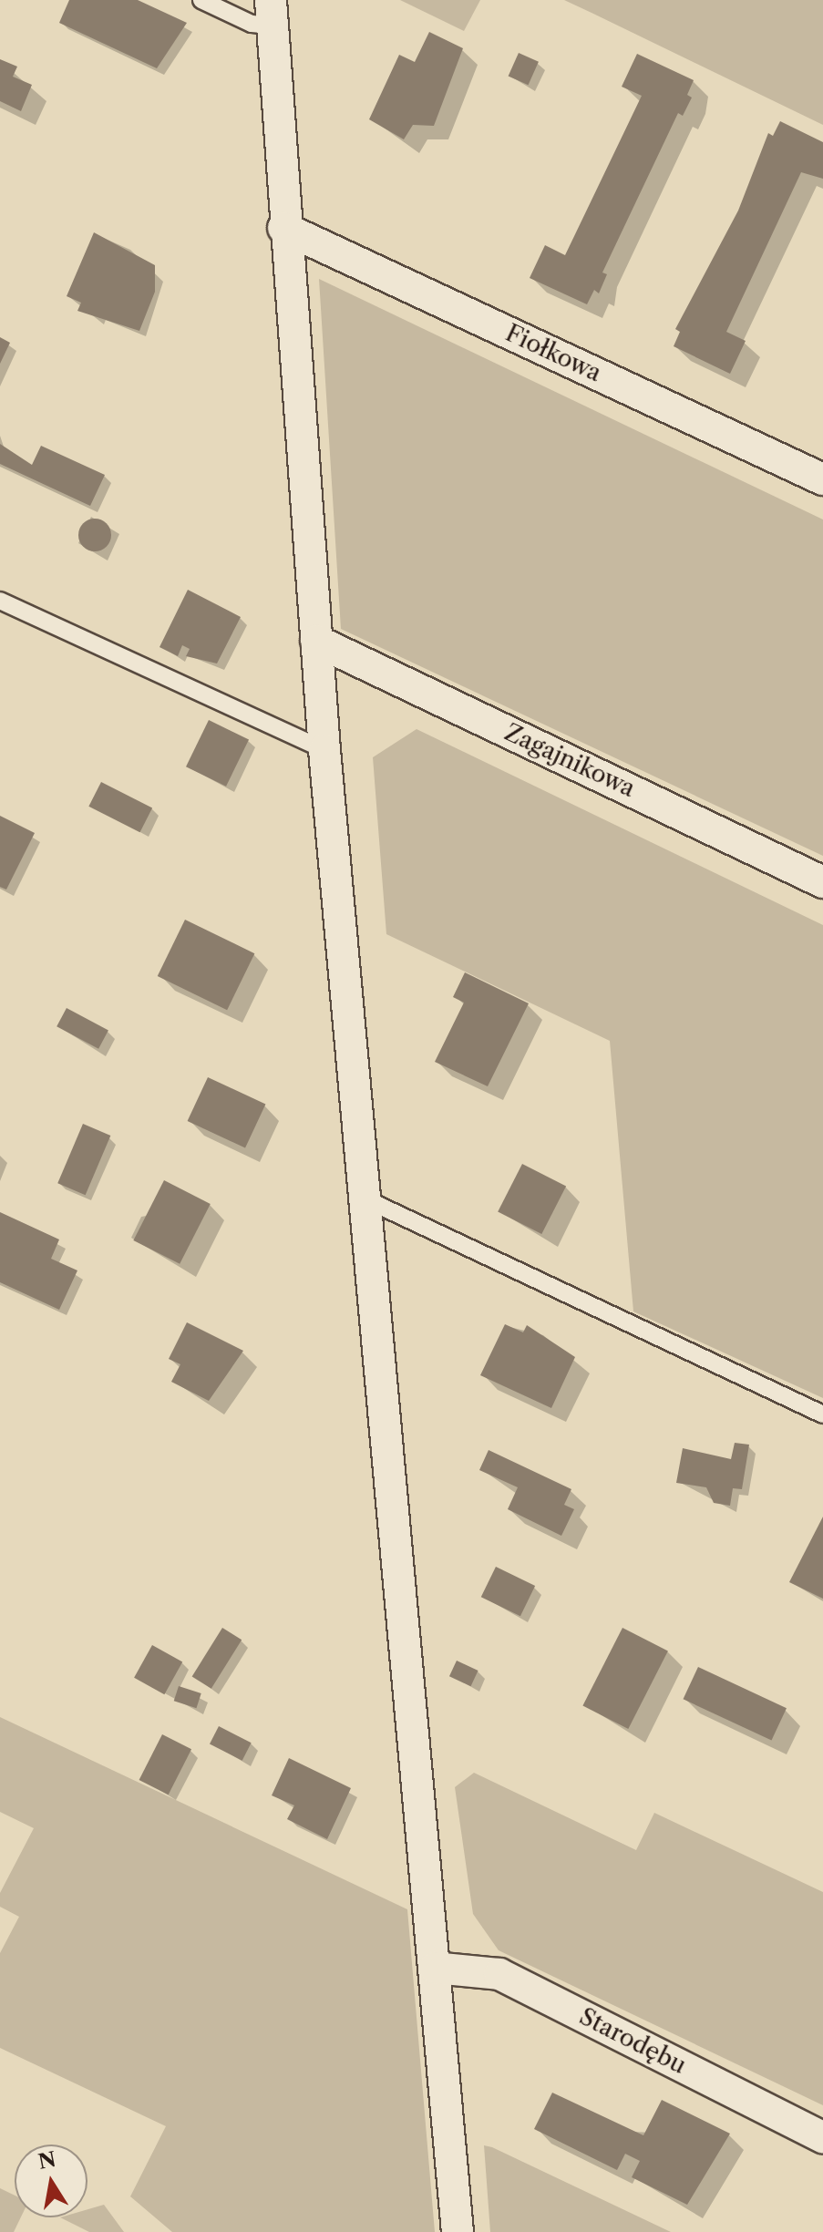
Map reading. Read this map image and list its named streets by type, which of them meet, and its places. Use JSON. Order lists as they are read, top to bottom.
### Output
{
  "streets": {
    "street": ["Fiołkowa", "Zagajnikowa", "Starodębu"]
  },
  "north": "top"
}
